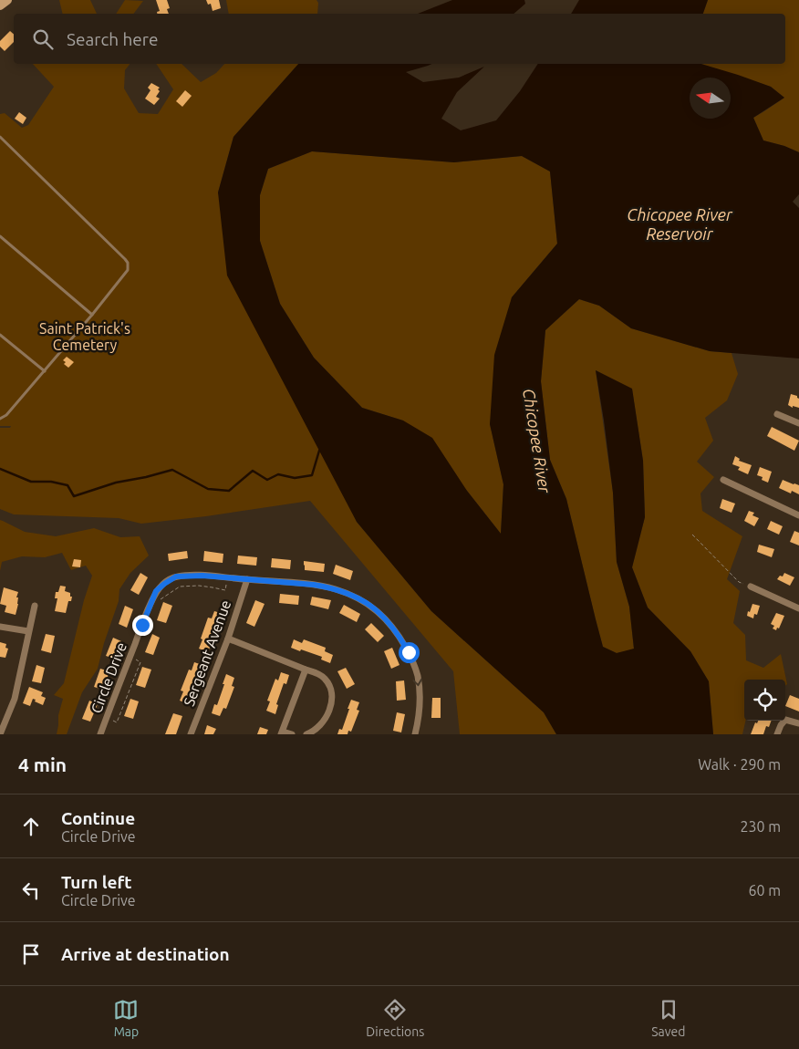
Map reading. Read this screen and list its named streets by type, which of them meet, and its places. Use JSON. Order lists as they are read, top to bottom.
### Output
{
  "streets": {
    "street": ["Sergeant Avenue", "Circle Drive"]
  },
  "crossings": [
    ["Sergeant Avenue", "Circle Drive"]
  ],
  "one_way": ["Circle Drive"],
  "water": ["Chicopee River Reservoir", "Chicopee River"],
  "parks": ["Saint Patrick's Cemetery"],
  "north": "left",
  "page": {
    "search": "Search here",
    "heading": ["4 min", "Walk · 290 m"],
    "list": [
      ["Continue", "Circle Drive", "230 m"],
      ["Turn left", "Circle Drive", "60 m"],
      "Arrive at destination"
    ],
    "nav": ["Map", "Directions", "Saved"]
  }
}
